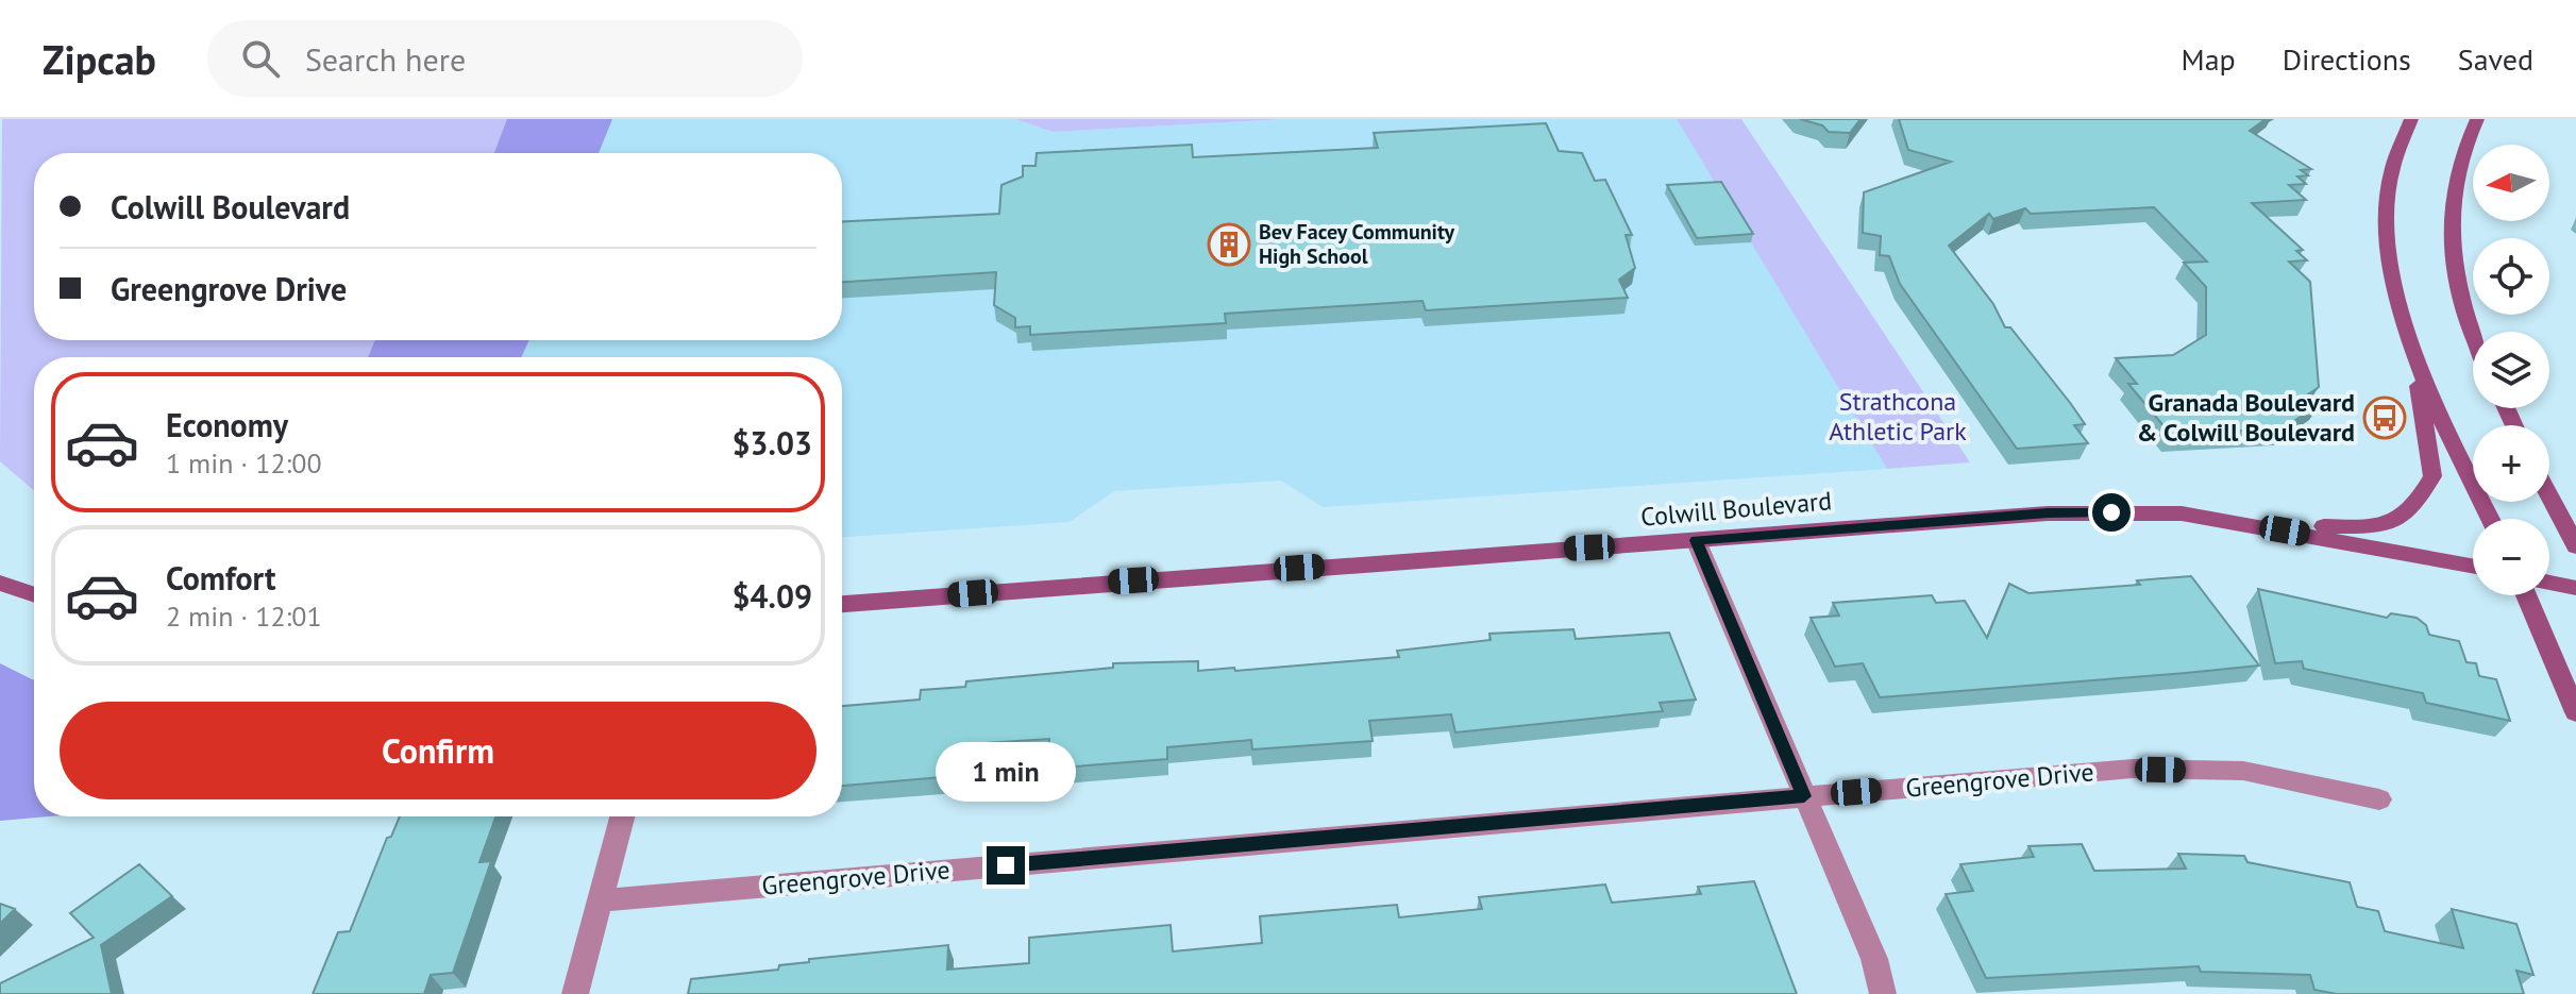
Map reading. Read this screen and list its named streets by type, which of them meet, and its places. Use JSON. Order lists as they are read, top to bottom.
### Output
{
  "streets": {
    "main road": ["Colwill Boulevard"],
    "street": ["Greengrove Drive"]
  },
  "parks": ["Strathcona Athletic Park"],
  "places": {
    "building": ["Bev Facey Community High School"],
    "bus stop": ["Granada Boulevard & Colwill Boulevard"]
  },
  "north": "left",
  "page": {
    "header": "Zipcab",
    "search": "Search here",
    "nav": ["Map", "Directions", "Saved"],
    "map_buttons": ["+", "−"],
    "banner": ["Colwill Boulevard", "Greengrove Drive"],
    "list": [
      {
        "name": "Economy",
        "note": "1 min · 12:00",
        "value": "$3.03"
      },
      {
        "name": "Comfort",
        "note": "2 min · 12:01",
        "value": "$4.09"
      }
    ],
    "buttons": "Confirm",
    "bubble": "1 min"
  }
}
